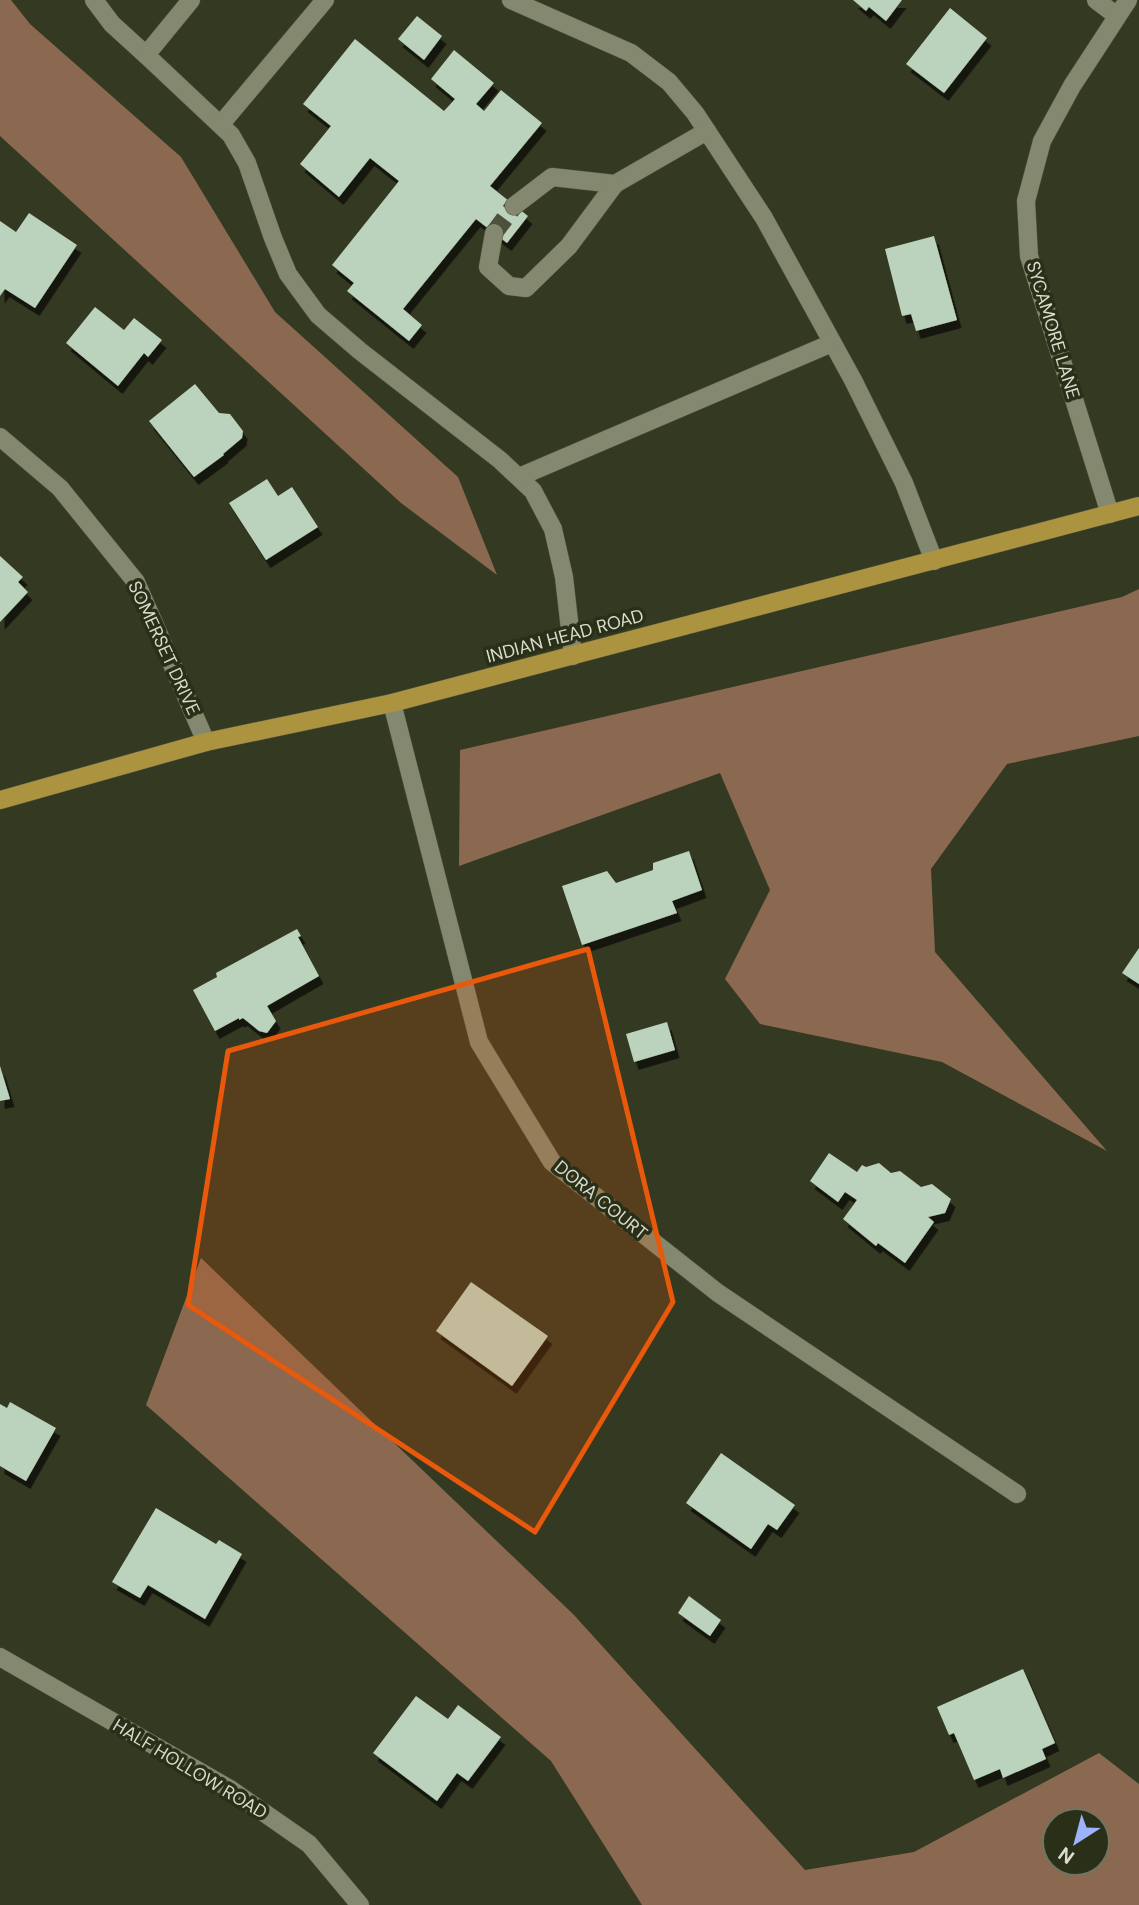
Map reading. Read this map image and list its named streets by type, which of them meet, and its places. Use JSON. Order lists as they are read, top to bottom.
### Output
{
  "streets": {
    "main road": ["INDIAN HEAD ROAD"],
    "street": [
      "SYCAMORE LANE",
      "SOMERSET DRIVE",
      "DORA COURT",
      "HALF HOLLOW ROAD"
    ]
  },
  "crossings": [
    ["SYCAMORE LANE", "INDIAN HEAD ROAD"],
    ["INDIAN HEAD ROAD", "SOMERSET DRIVE"],
    ["INDIAN HEAD ROAD", "DORA COURT"]
  ],
  "north": "bottom left"
}
